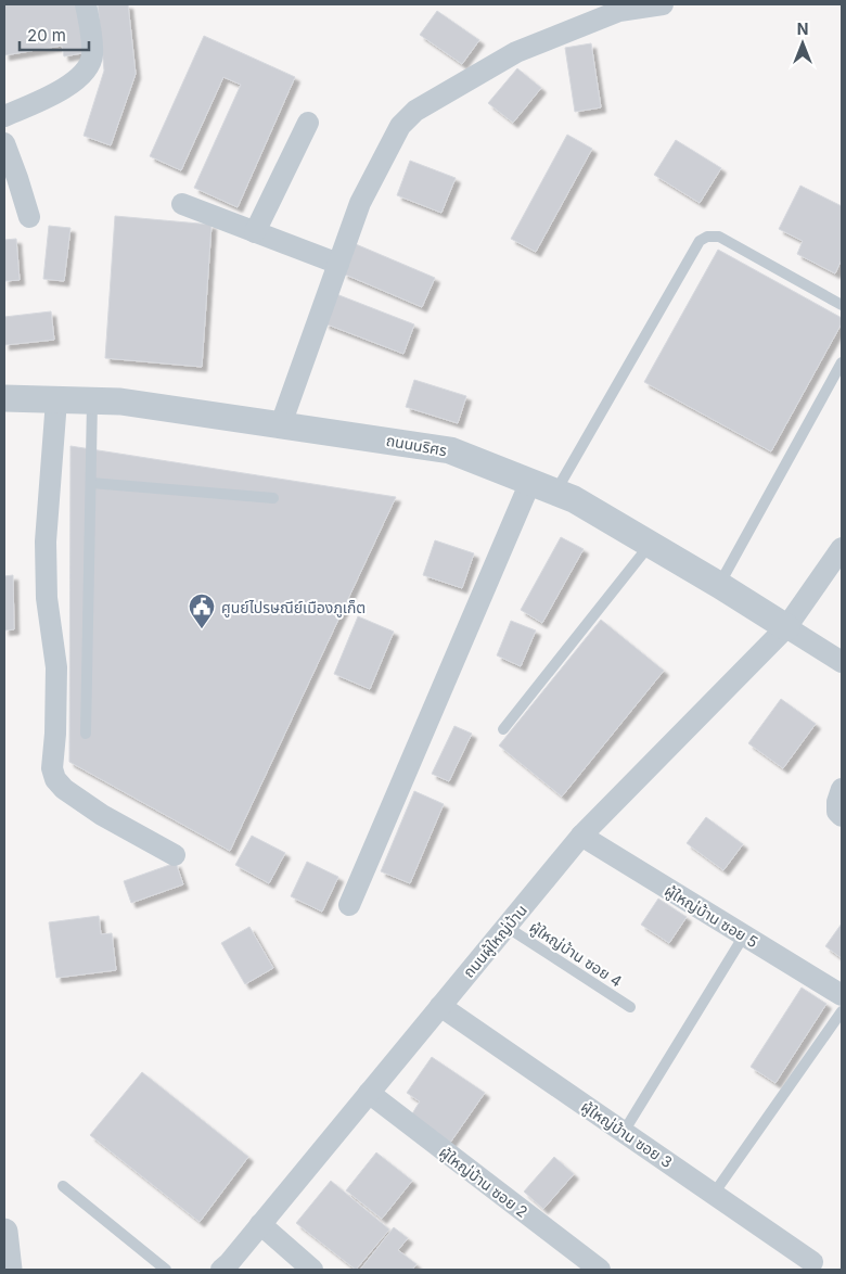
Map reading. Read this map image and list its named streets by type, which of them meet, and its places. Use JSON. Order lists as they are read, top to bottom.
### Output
{
  "streets": {
    "street": [
      "ถนนนริศร",
      "ผู้ใหญ่บ้าน ซอย 5",
      "ถนนผู้ใหญ่บ้าน",
      "ผู้ใหญ่บ้าน ซอย 3",
      "ผู้ใหญ่บ้าน ซอย 2"
    ],
    "lane": ["ผู้ใหญ่บ้าน ซอย 4"]
  },
  "crossings": [
    ["ถนนนริศร", "ถนนผู้ใหญ่บ้าน"],
    ["ผู้ใหญ่บ้าน ซอย 5", "ถนนผู้ใหญ่บ้าน"],
    ["ถนนผู้ใหญ่บ้าน", "ผู้ใหญ่บ้าน ซอย 4"],
    ["ถนนผู้ใหญ่บ้าน", "ผู้ใหญ่บ้าน ซอย 3"],
    ["ถนนผู้ใหญ่บ้าน", "ผู้ใหญ่บ้าน ซอย 2"]
  ],
  "places": {
    "public building": ["ศูนย์ไปรษณีย์เมืองภูเก็ต"]
  },
  "scale_bar": "20 m",
  "north": "top"
}
